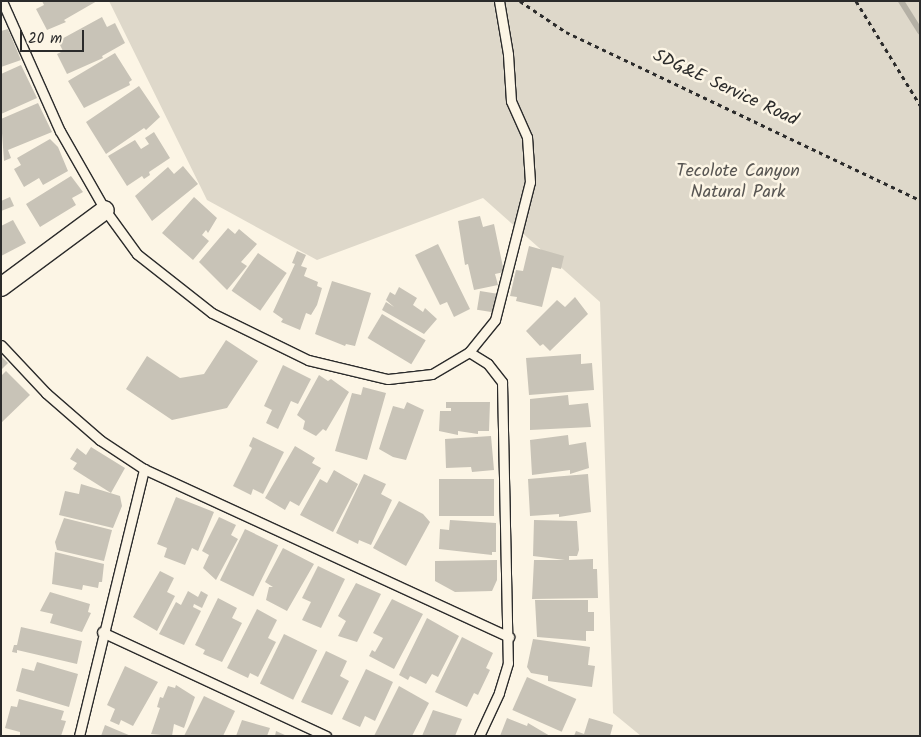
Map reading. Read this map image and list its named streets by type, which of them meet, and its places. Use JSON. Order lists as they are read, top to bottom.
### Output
{
  "streets": {
    "path": ["SDG&E Service Road"]
  },
  "parks": ["Tecolote Canyon Natural Park"],
  "scale_bar": "20 m"
}
